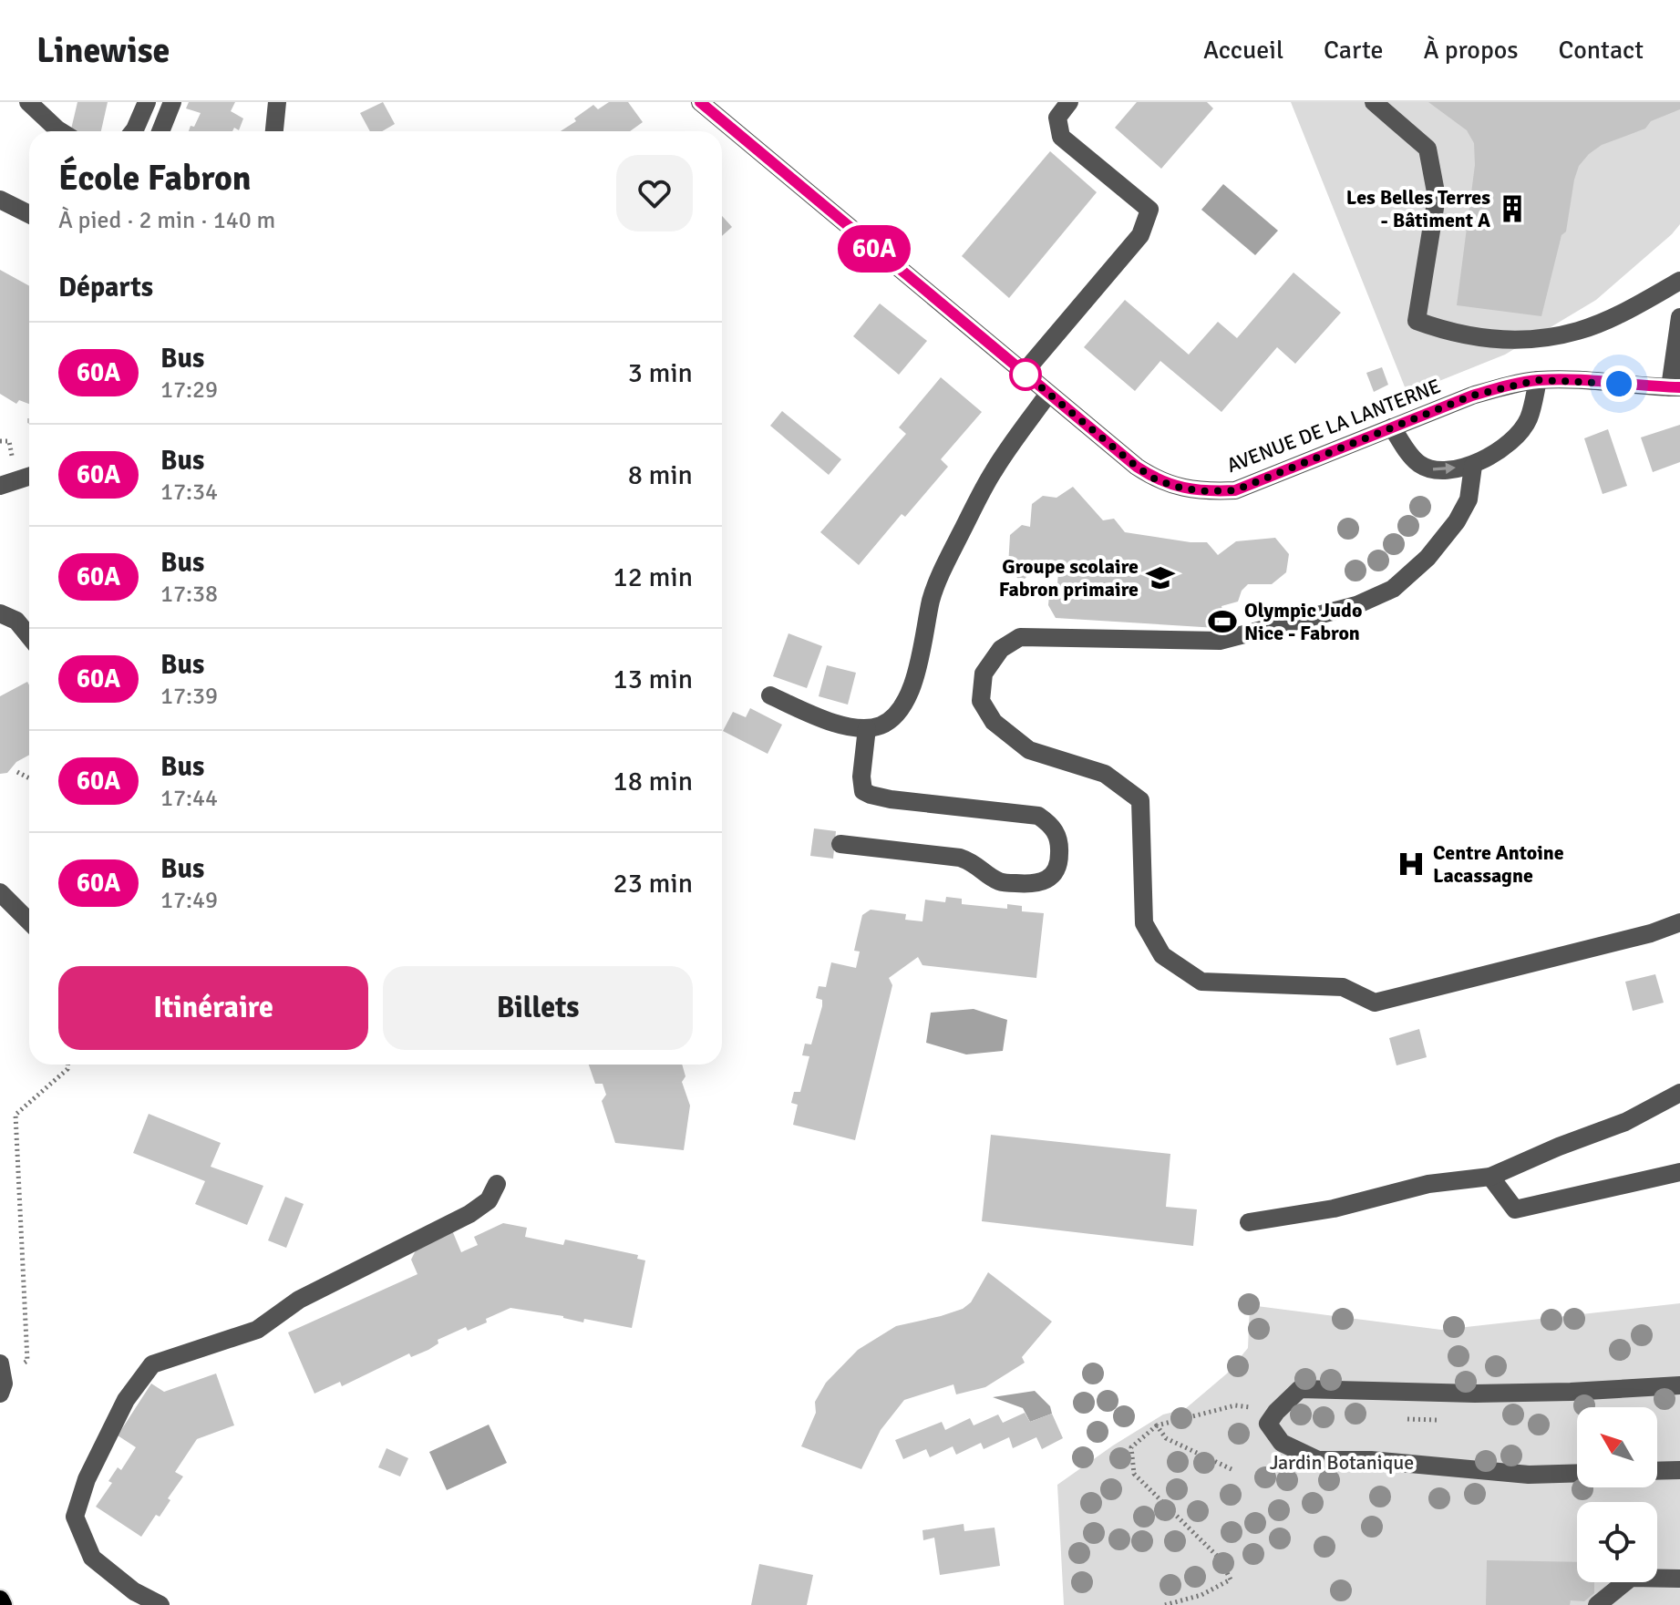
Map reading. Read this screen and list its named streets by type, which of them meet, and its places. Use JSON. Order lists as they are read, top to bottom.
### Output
{
  "streets": {
    "street": ["AVENUE DE LA LANTERNE"]
  },
  "parks": ["Jardin Botanique"],
  "places": {
    "building": ["Les Belles Terres - Bâtiment A"],
    "school or university": ["Groupe scolaire Fabron primaire"],
    "sports": ["Olympic Judo Nice - Fabron"],
    "hospital": ["Centre Antoine Lacassagne"]
  },
  "lines": ["bus line 60A"],
  "north": "top left",
  "page": {
    "header": "Linewise",
    "nav": [
      "Accueil",
      "Carte",
      "À propos",
      "Contact"
    ],
    "on_map": "60A",
    "heading": [
      ["École Fabron", "À pied · 2 min · 140 m"],
      "Départs"
    ],
    "list": [
      {
        "mark": "60A",
        "name": "Bus",
        "note": "17:29",
        "value": "3 min"
      },
      {
        "mark": "60A",
        "name": "Bus",
        "note": "17:34",
        "value": "8 min"
      },
      {
        "mark": "60A",
        "name": "Bus",
        "note": "17:38",
        "value": "12 min"
      },
      {
        "mark": "60A",
        "name": "Bus",
        "note": "17:39",
        "value": "13 min"
      },
      {
        "mark": "60A",
        "name": "Bus",
        "note": "17:44",
        "value": "18 min"
      },
      {
        "mark": "60A",
        "name": "Bus",
        "note": "17:49",
        "value": "23 min"
      }
    ],
    "buttons": ["Itinéraire", "Billets"]
  }
}
